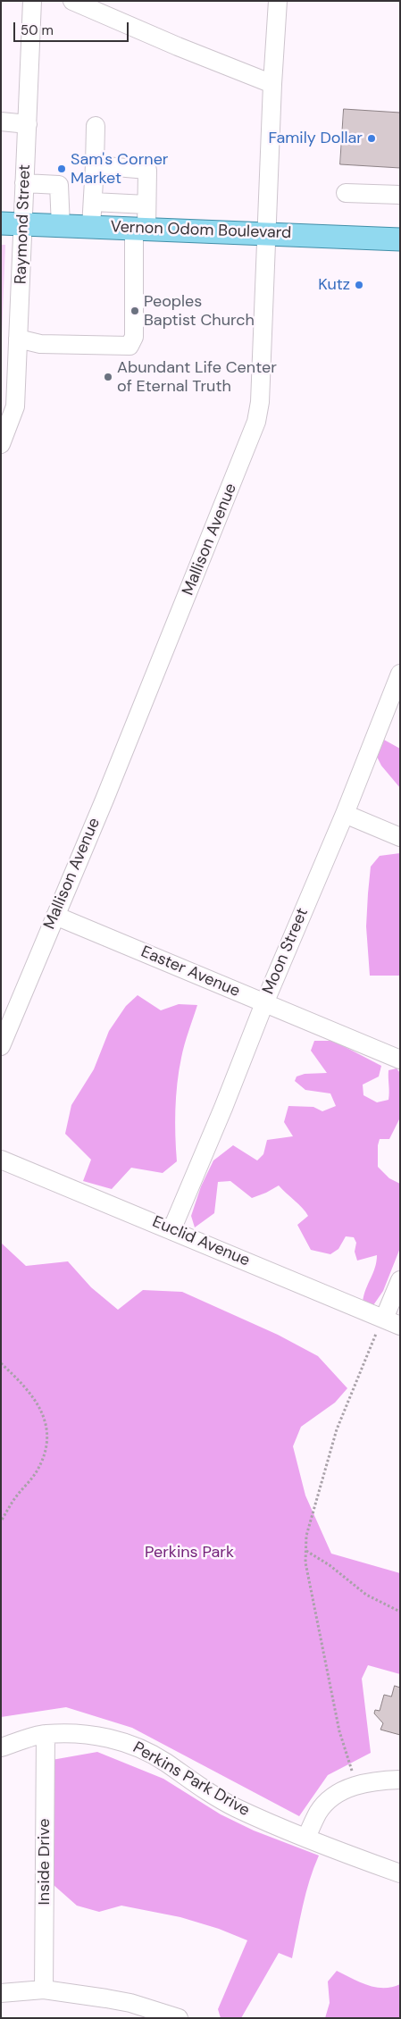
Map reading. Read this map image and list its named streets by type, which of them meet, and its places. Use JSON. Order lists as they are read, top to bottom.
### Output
{
  "streets": {
    "main road": ["Vernon Odom Boulevard"],
    "street": [
      "Raymond Street",
      "Mallison Avenue",
      "Moon Street",
      "Easter Avenue",
      "Euclid Avenue",
      "Perkins Park Drive",
      "Inside Drive"
    ]
  },
  "crossings": [
    ["Raymond Street", "Vernon Odom Boulevard"],
    ["Vernon Odom Boulevard", "Mallison Avenue"],
    ["Mallison Avenue", "Easter Avenue"],
    ["Moon Street", "Easter Avenue"],
    ["Moon Street", "Euclid Avenue"],
    ["Perkins Park Drive", "Inside Drive"]
  ],
  "parks": ["Perkins Park"],
  "places": [
    "Family Dollar",
    "Sam's Corner Market",
    "Kutz",
    "Peoples Baptist Church",
    "Abundant Life Center of Eternal Truth"
  ],
  "scale_bar": "50 m"
}
